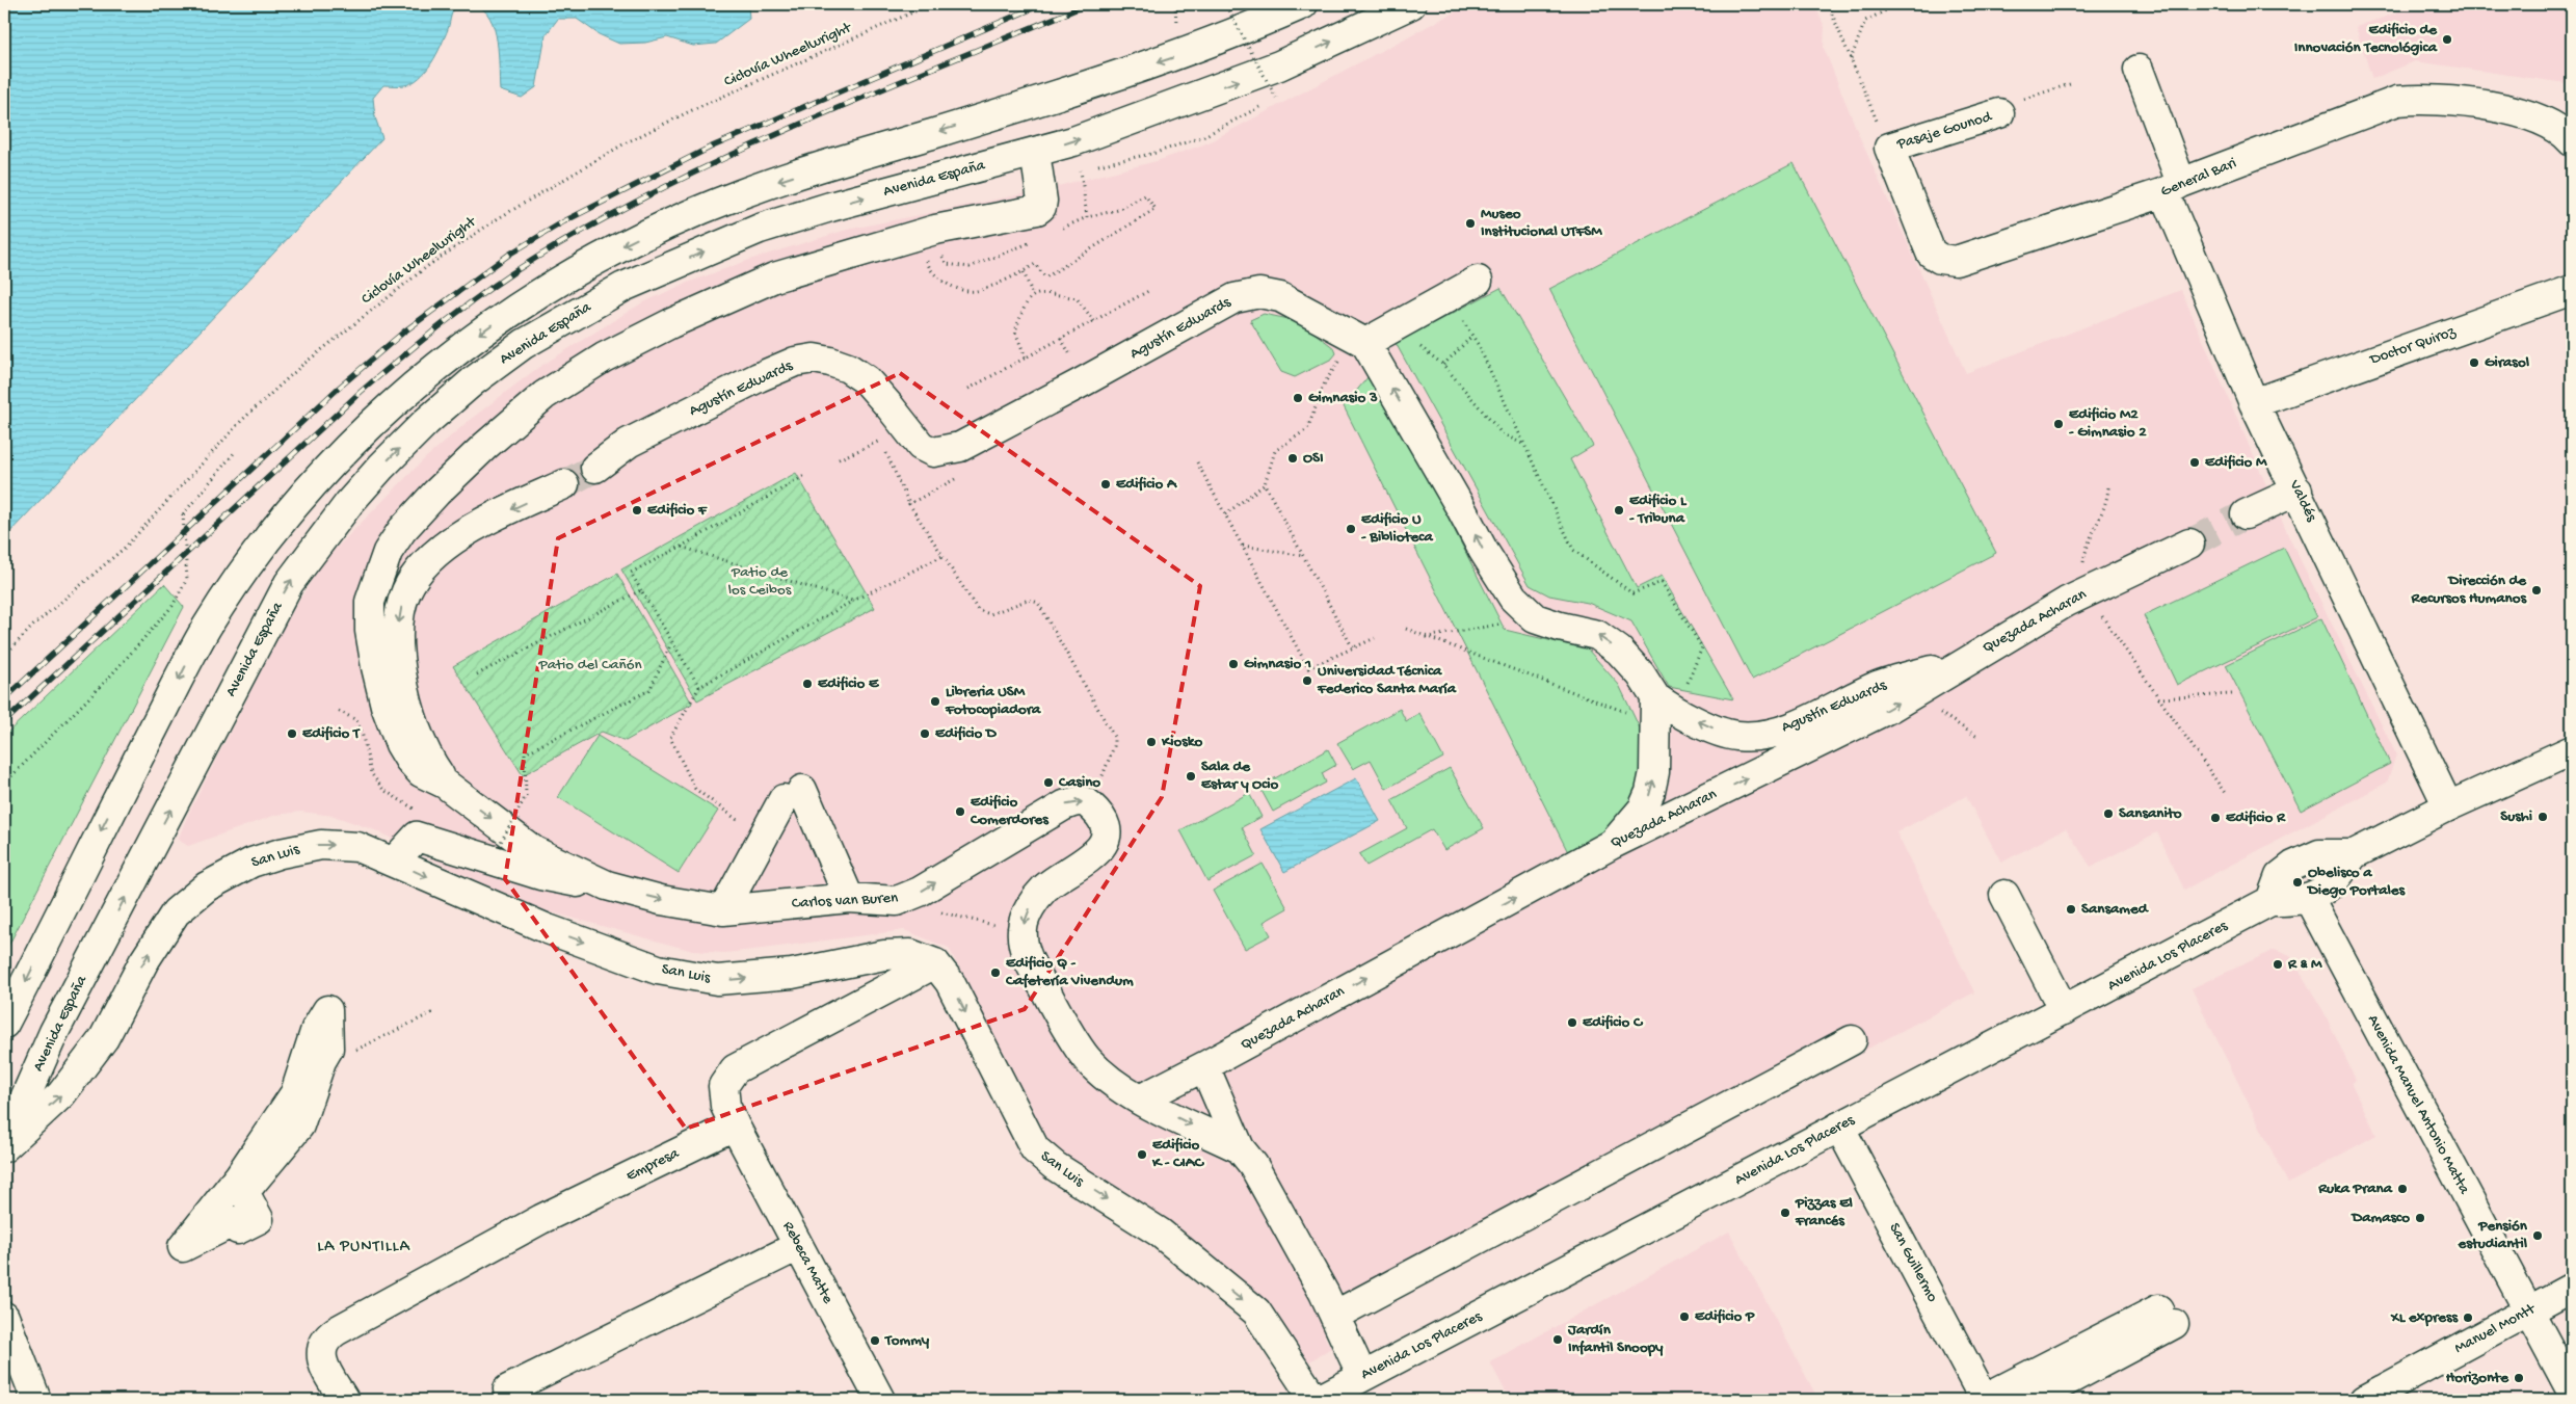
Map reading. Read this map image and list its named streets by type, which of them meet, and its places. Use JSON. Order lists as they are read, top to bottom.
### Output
{
  "streets": {
    "street": [
      "Pasaje Gounod",
      "General Bari",
      "Avenida España",
      "Agustín Edwards",
      "Doctor Quiroz",
      "Valdés",
      "Quezada Acharan",
      "San Luis",
      "Carlos van Buren",
      "Avenida Los Placeres",
      "Avenida Manuel Antonio Matta",
      "Empresa",
      "Rebeca Matte",
      "San Guillermo",
      "Manuel Montt"
    ],
    "path": ["Ciclovía Wheelwright"]
  },
  "crossings": [
    ["Pasaje Gounod", "General Bari"],
    ["General Bari", "Valdés"],
    ["Avenida España", "San Luis"],
    ["Agustín Edwards", "Quezada Acharan"],
    ["Doctor Quiroz", "Valdés"],
    ["Avenida Los Placeres", "Avenida Manuel Antonio Matta"],
    ["Avenida Los Placeres", "San Guillermo"],
    ["Avenida Manuel Antonio Matta", "Manuel Montt"],
    ["Empresa", "Rebeca Matte"]
  ],
  "one_way": ["Quezada Acharan"],
  "districts": ["LA PUNTILLA"],
  "parks": ["Patio de los Ceibos", "Patio del Cañón"],
  "places": [
    "Edificio de Innovación Tecnológica",
    "Museo Institucional UTFSM",
    "Girasol",
    "Gimnasio 3",
    "Edificio M2 - Gimnasio 2",
    "OSI",
    "Edificio M",
    "Edificio A",
    "Edificio F",
    "Edificio L - Tribuna",
    "Edificio U - Biblioteca",
    "Dirección de Recursos Humanos",
    "Gimnasio 1",
    "Universidad Técnica Federico Santa María",
    "Edificio E",
    "Libreria USM Fotocopiadora",
    "Edificio T",
    "Edificio D",
    "Kiosko",
    "Sala de Estar y Ocio",
    "Casino",
    "Edificio Comerdores",
    "Sansanito",
    "Sushi",
    "Edificio R",
    "Obelisco a Diego Portales",
    "Sansamed",
    "R & M",
    "Edificio Q - Cafetería Vivendum",
    "Edificio C",
    "Edificio K - CIAC",
    "Ruka Prana",
    "Pizzas El Francés",
    "Damasco",
    "Pensión estudiantil",
    "Edificio P",
    "XL express",
    "Jardín Infantil Snoopy",
    "Tommy",
    "Horizonte"
  ]
}
